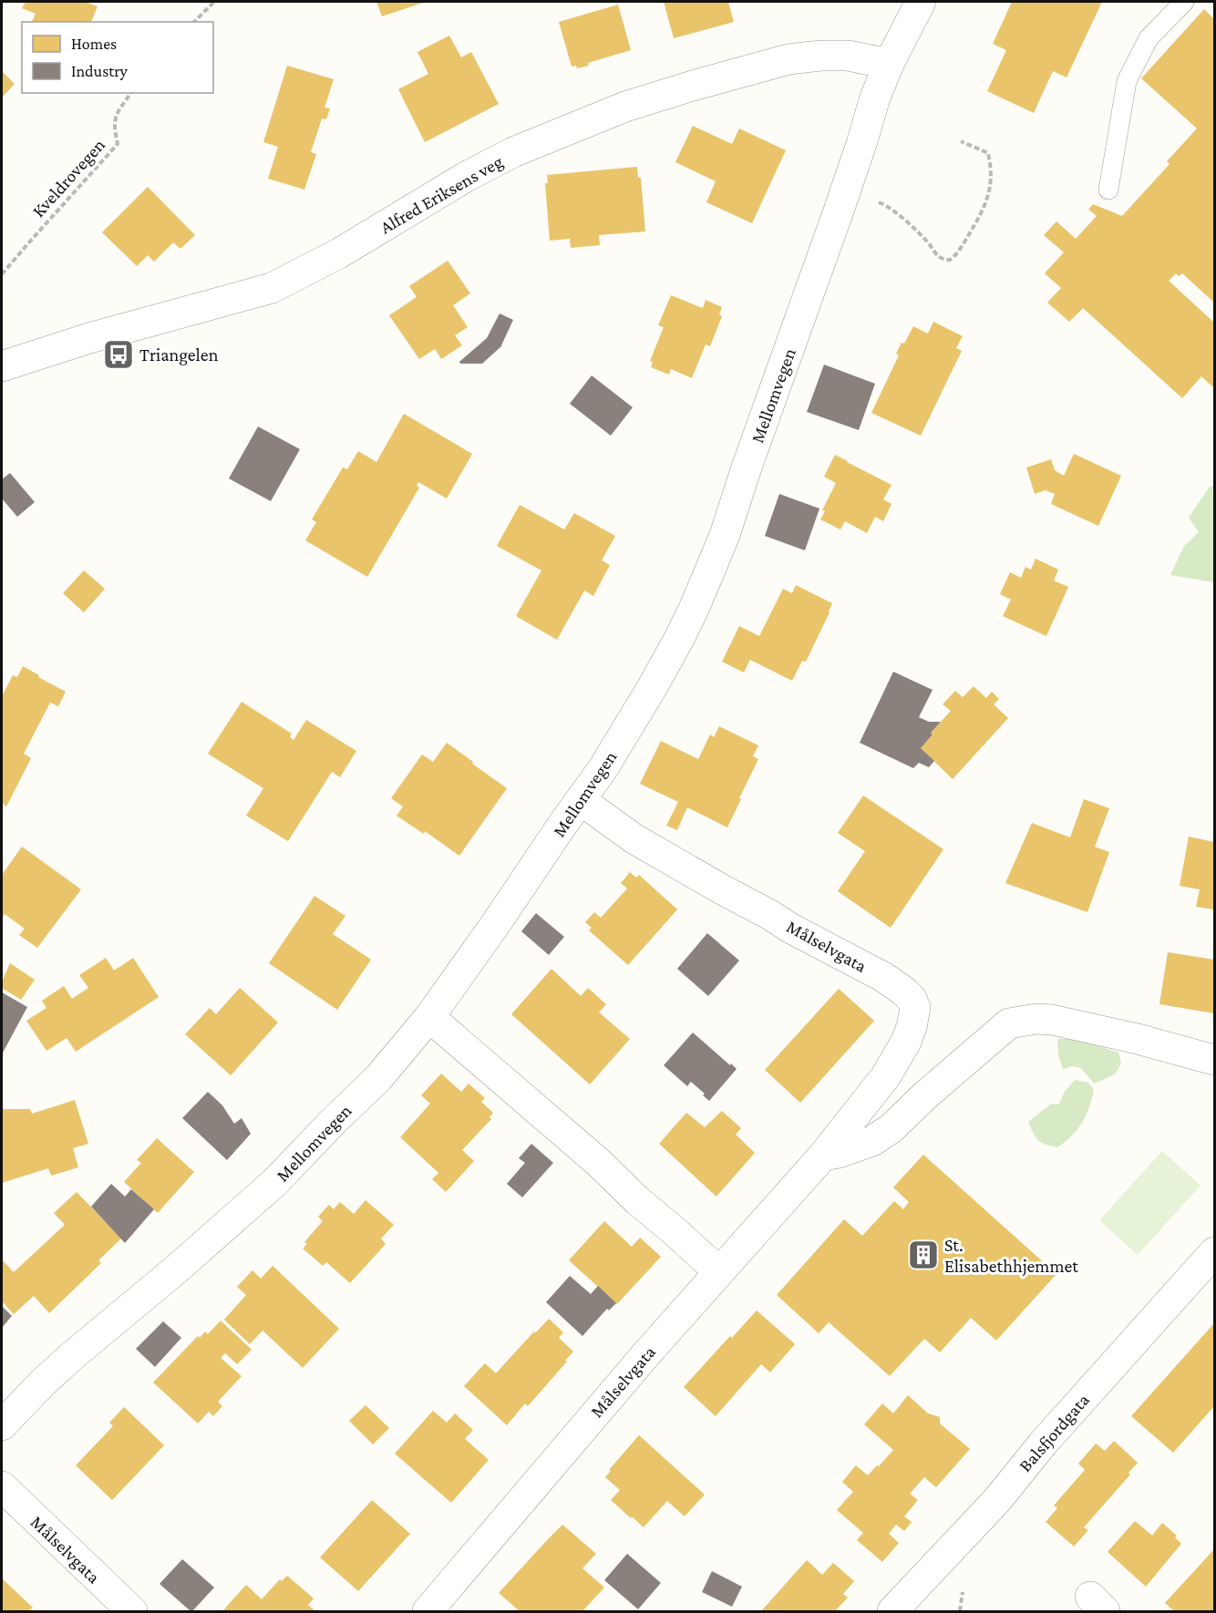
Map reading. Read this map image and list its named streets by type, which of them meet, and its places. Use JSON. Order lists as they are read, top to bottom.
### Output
{
  "streets": {
    "street": [
      "Alfred Eriksens veg",
      "Mellomvegen",
      "Målselvgata",
      "Balsfjordgata"
    ],
    "path": ["Kveldrovegen"]
  },
  "crossings": [
    ["Alfred Eriksens veg", "Mellomvegen"],
    ["Mellomvegen", "Målselvgata"]
  ],
  "places": {
    "bus stop": ["Triangelen"],
    "building": ["St. Elisabethhjemmet"]
  },
  "legend": ["Homes", "Industry"]
}
